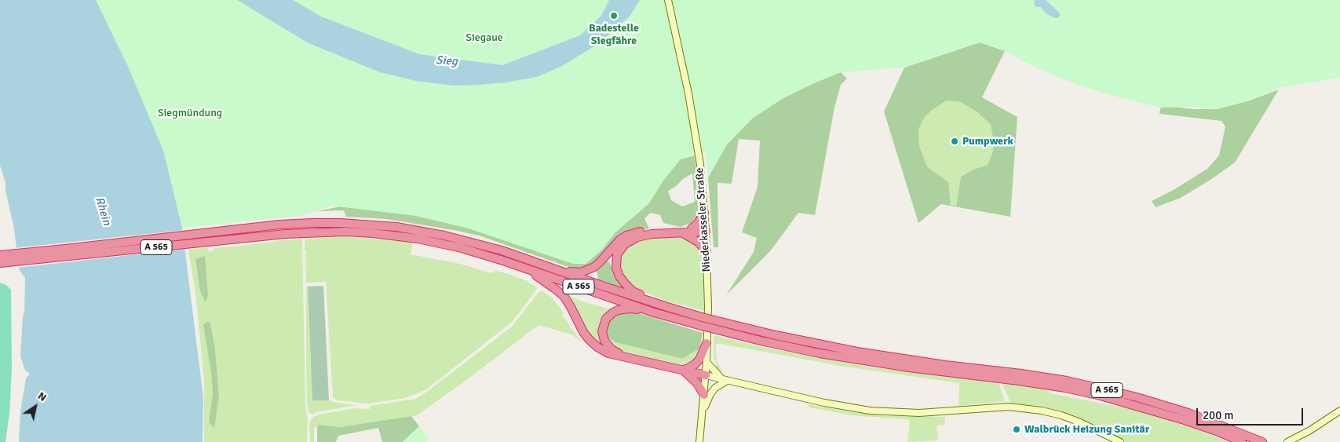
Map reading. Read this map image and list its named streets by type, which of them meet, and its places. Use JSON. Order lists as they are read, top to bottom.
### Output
{
  "streets": {
    "highway": ["A 565"],
    "main road": ["Niederkasseler Straße"]
  },
  "water": ["Sieg", "Rhein"],
  "parks": ["Siegaue", "Siegmündung"],
  "places": ["Badestelle Siegfähre", "Pumpwerk", "Walbrück Heizung Sanitär"],
  "scale_bar": "200 m",
  "north": "top right"
}
